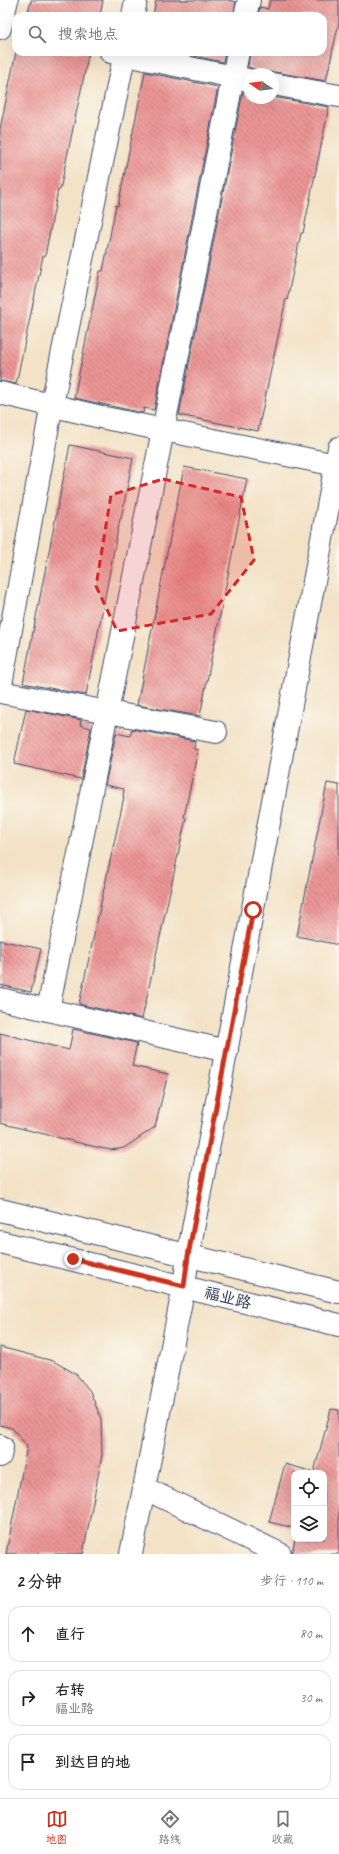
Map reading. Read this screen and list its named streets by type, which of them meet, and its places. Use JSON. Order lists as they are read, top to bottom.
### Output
{
  "streets": {
    "street": ["福业路"]
  },
  "north": "left",
  "page": {
    "search": "搜索地点",
    "heading": ["2 分钟", "步行 · 110 m"],
    "list": [
      ["直行", "80 m"],
      ["右转", "福业路", "30 m"],
      "到达目的地"
    ],
    "nav": ["地图", "路线", "收藏"]
  }
}
